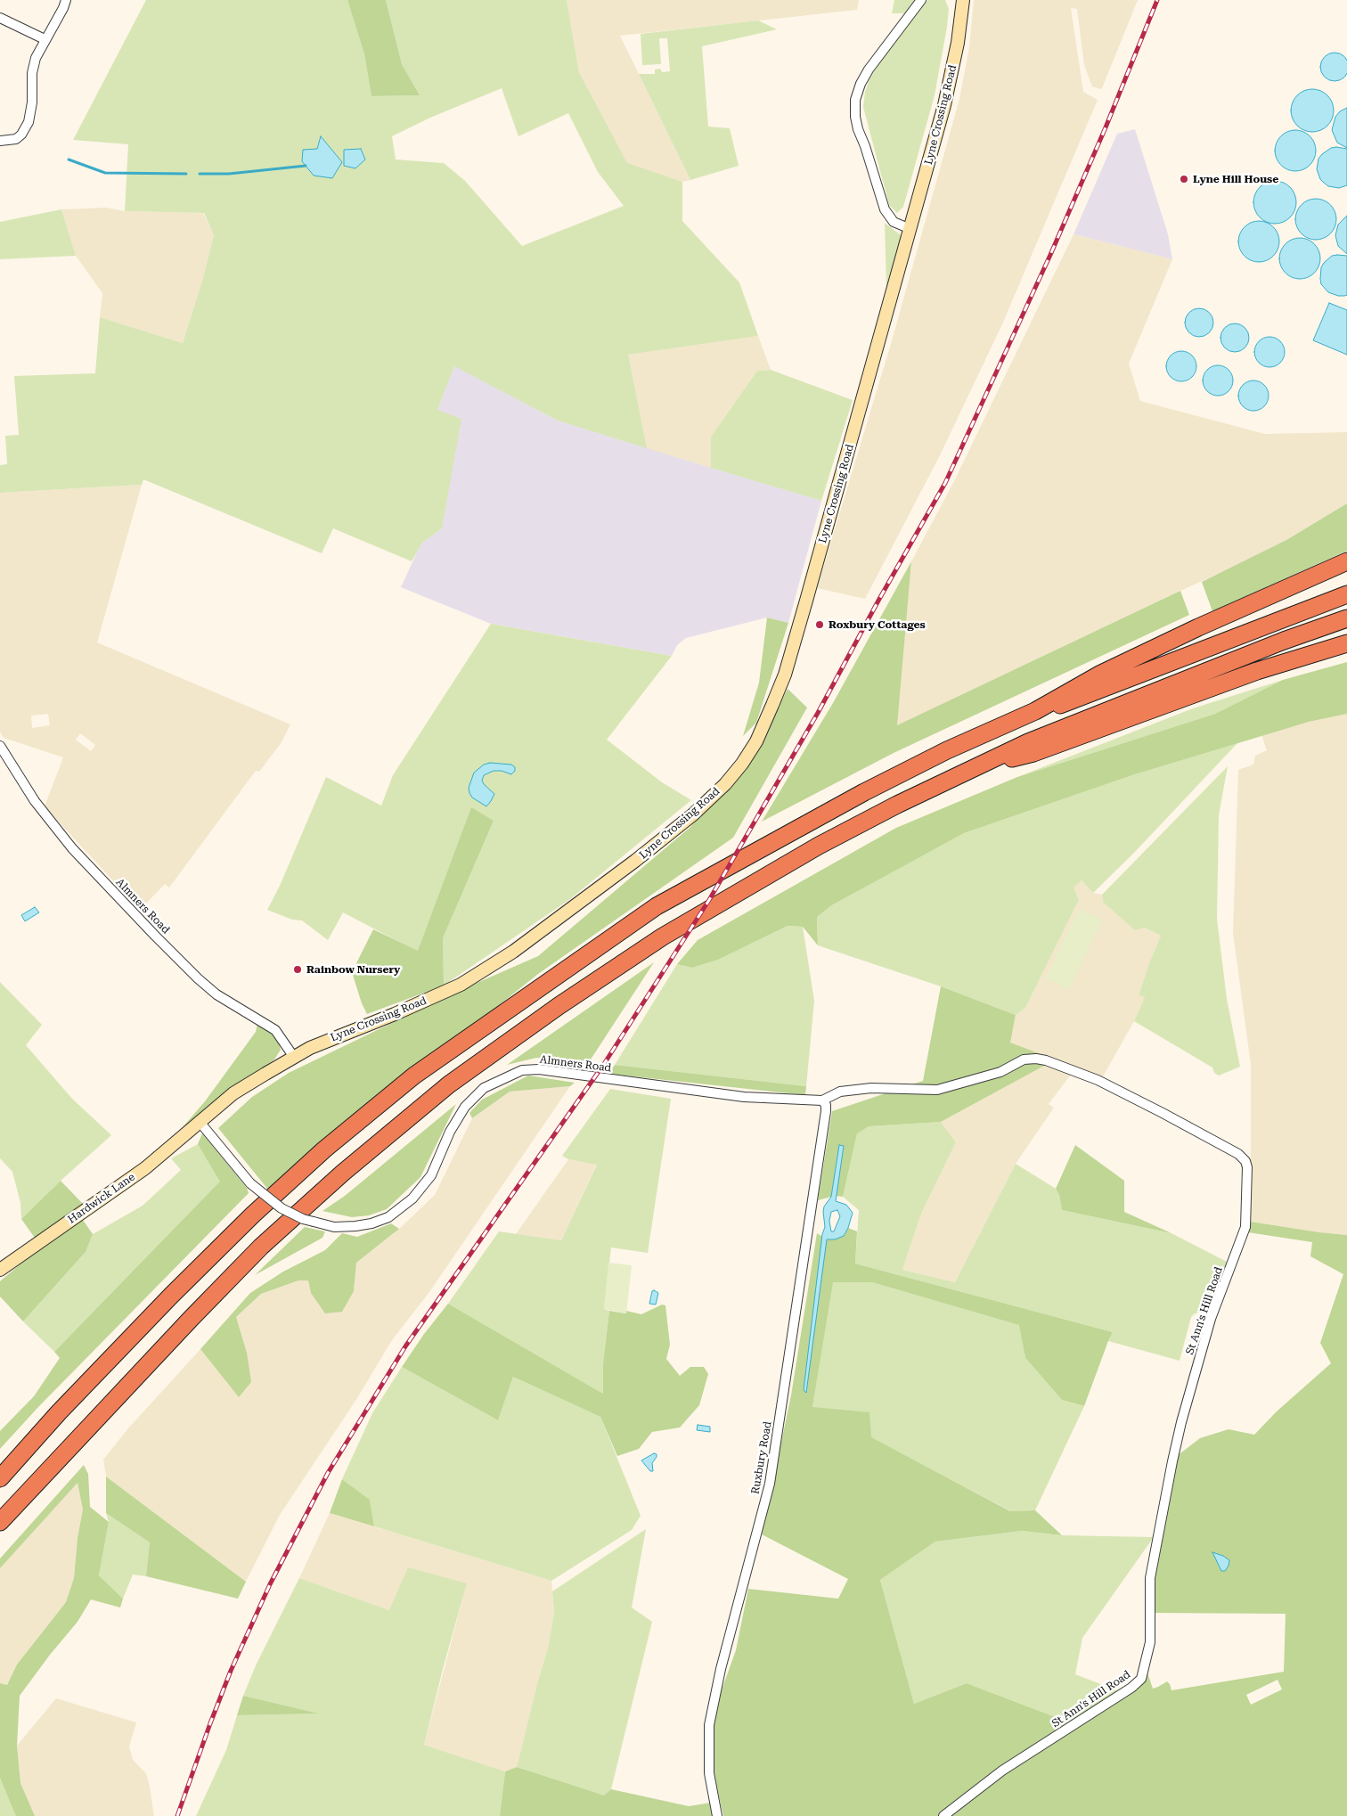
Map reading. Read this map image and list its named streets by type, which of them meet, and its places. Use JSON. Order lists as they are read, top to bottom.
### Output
{
  "streets": {
    "street": [
      "Lyne Crossing Road",
      "Almners Road",
      "Hardwick Lane",
      "St Ann's Hill Road",
      "Ruxbury Road"
    ]
  },
  "crossings": [
    ["Lyne Crossing Road", "Almners Road"],
    ["Lyne Crossing Road", "Hardwick Lane"],
    ["Almners Road", "Hardwick Lane"],
    ["Almners Road", "St Ann's Hill Road"],
    ["Almners Road", "Ruxbury Road"],
    ["St Ann's Hill Road", "Ruxbury Road"]
  ],
  "places": ["Lyne Hill House", "Roxbury Cottages", "Rainbow Nursery"]
}
